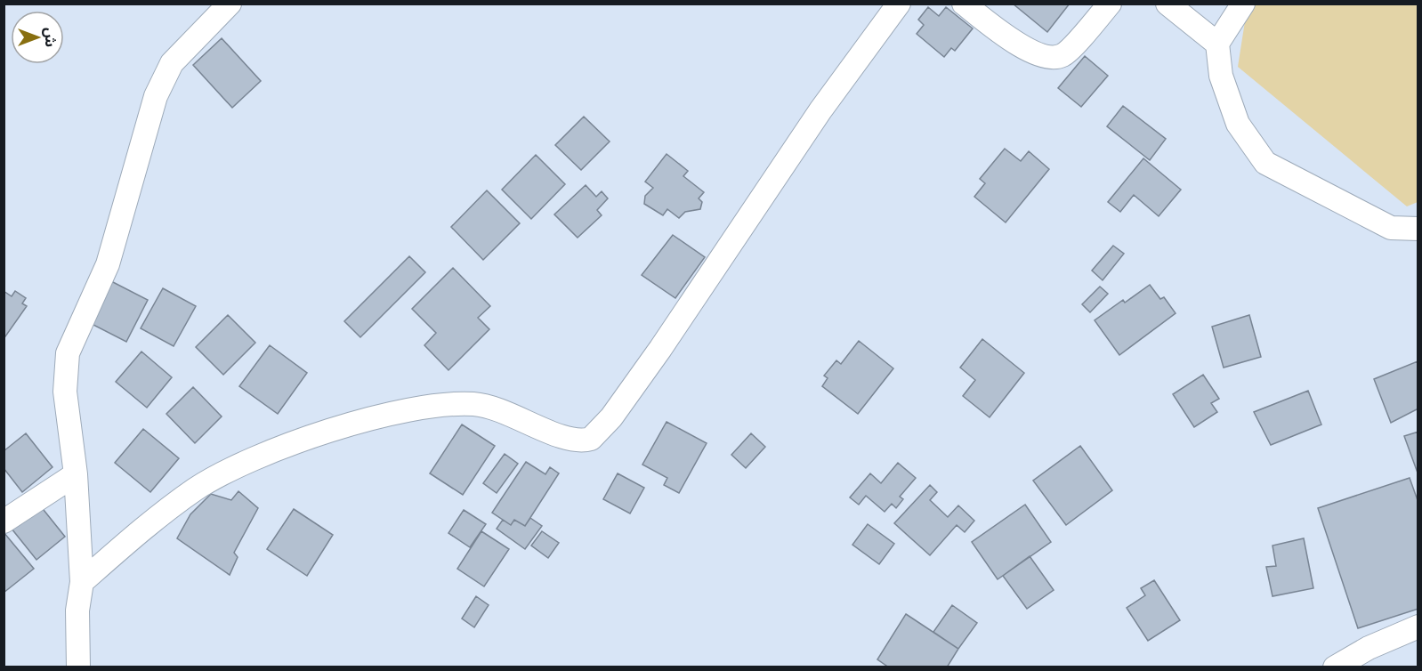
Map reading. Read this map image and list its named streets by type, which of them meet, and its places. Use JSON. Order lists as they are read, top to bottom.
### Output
{
  "north": "right"
}
